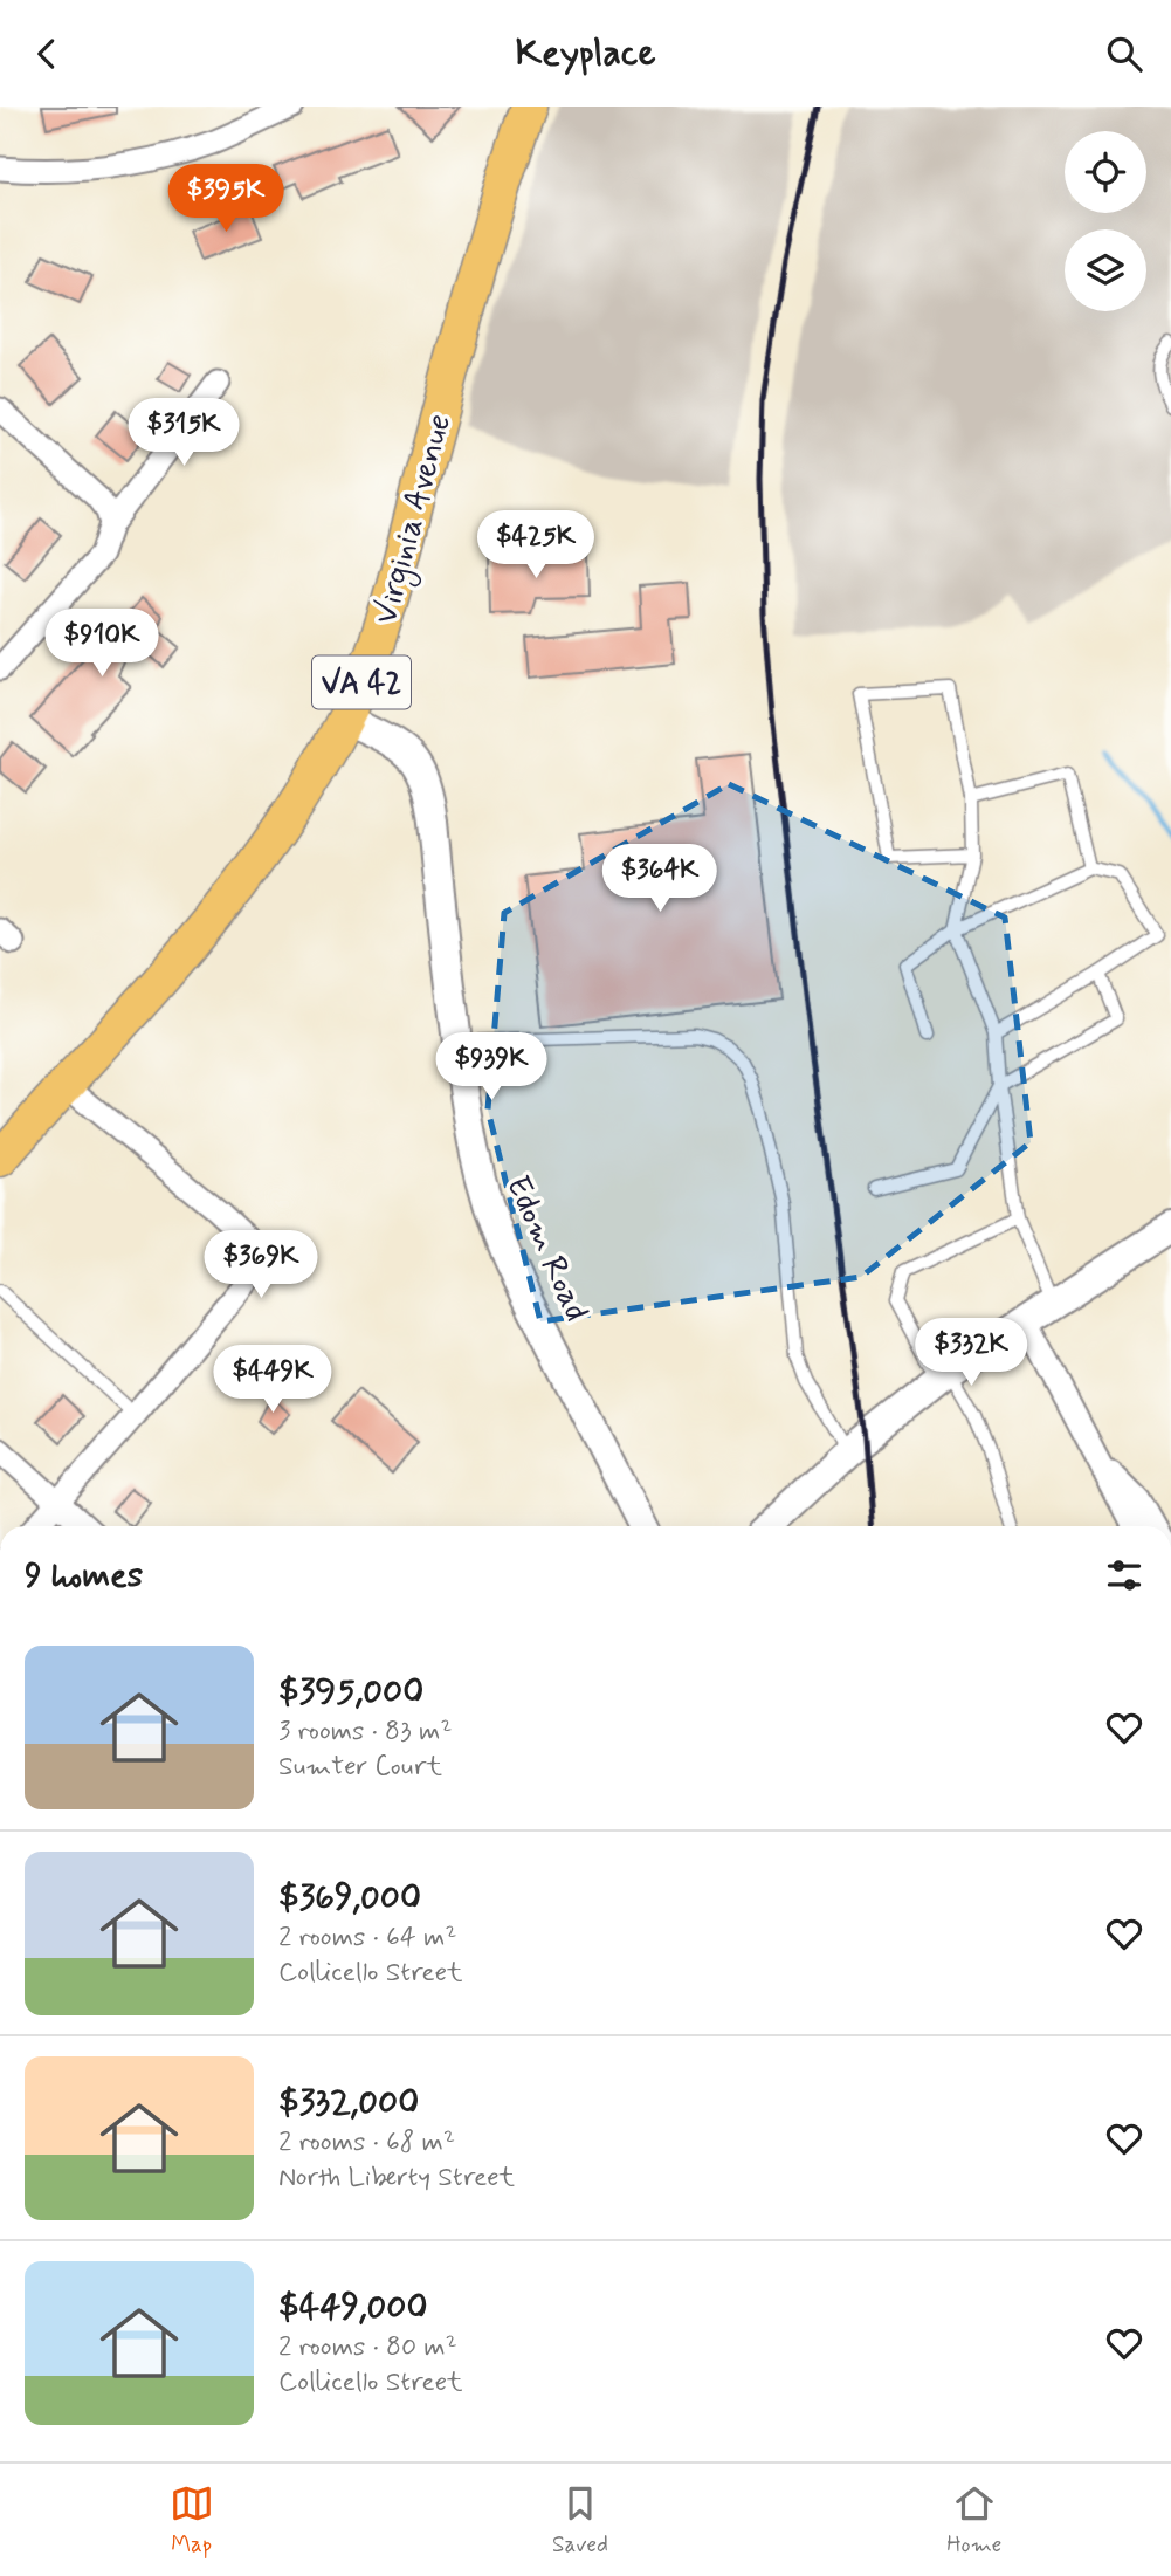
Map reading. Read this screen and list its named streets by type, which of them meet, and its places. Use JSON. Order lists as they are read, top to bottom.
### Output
{
  "streets": {
    "main road": ["Virginia Avenue", "VA 42"],
    "street": ["Edom Road"]
  },
  "crossings": [
    ["Virginia Avenue", "Edom Road"]
  ],
  "page": {
    "header": "Keyplace",
    "price": [
      "$395K",
      "$315K",
      "$425K",
      "$910K",
      "$364K",
      "$939K",
      "$369K",
      "$332K",
      "$449K"
    ],
    "heading": "9 homes",
    "list": [
      {
        "name": "$395,000",
        "note": "3 rooms · 83 m² · Sumter Court"
      },
      {
        "name": "$369,000",
        "note": "2 rooms · 64 m² · Collicello Street"
      },
      {
        "name": "$332,000",
        "note": "2 rooms · 68 m² · North Liberty Street"
      },
      {
        "name": "$449,000",
        "note": "2 rooms · 80 m² · Collicello Street"
      }
    ],
    "tabs": ["Map", "Saved", "Home"]
  }
}
